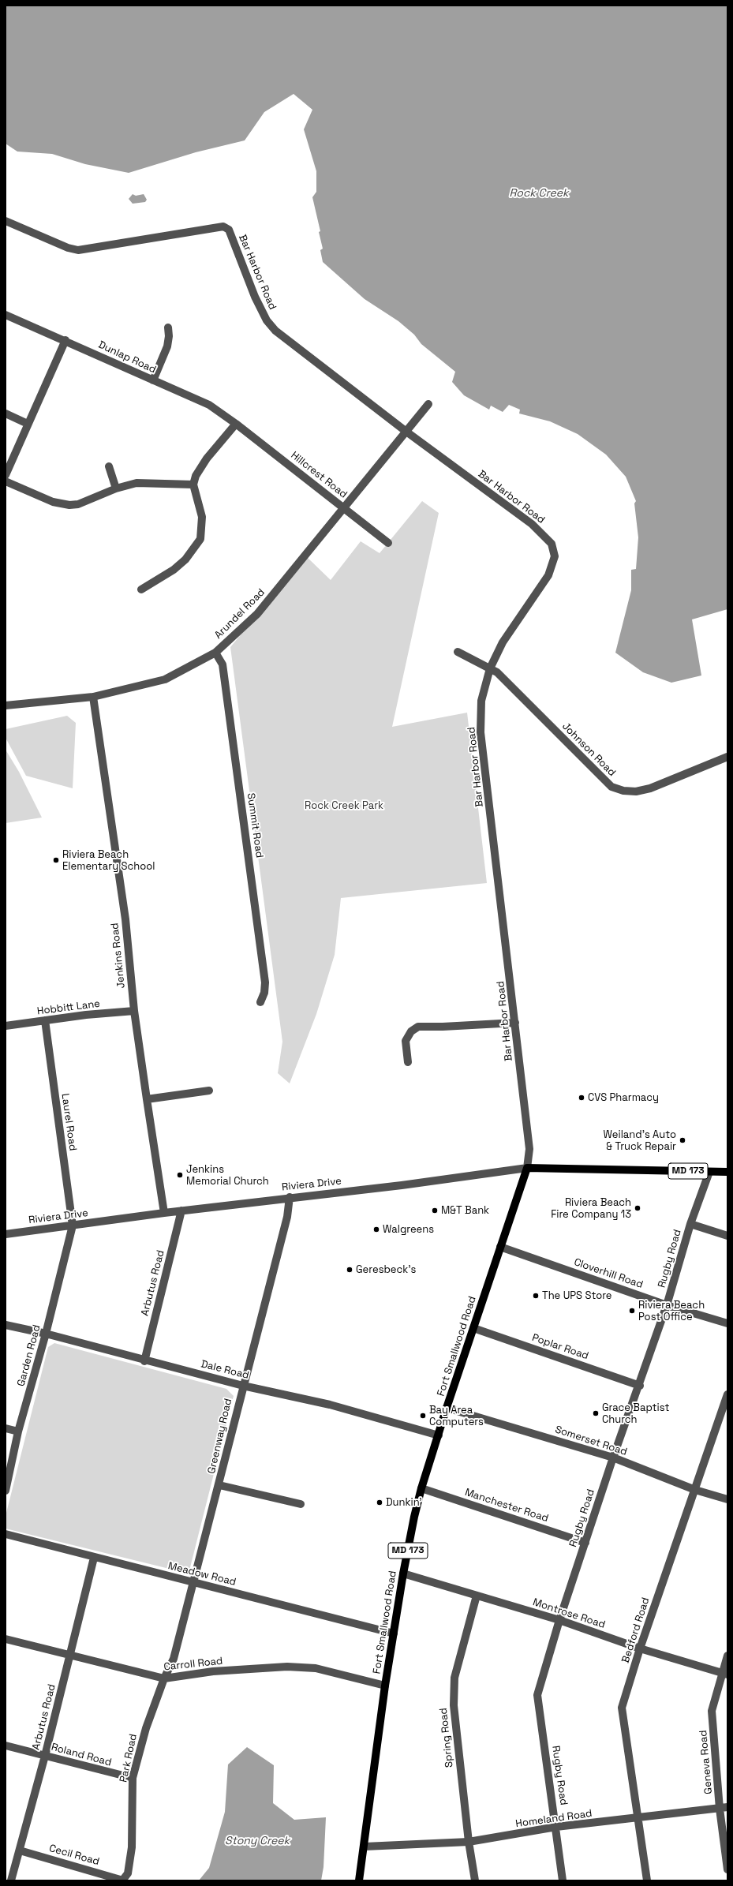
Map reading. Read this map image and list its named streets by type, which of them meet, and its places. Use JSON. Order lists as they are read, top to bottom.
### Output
{
  "streets": {
    "main road": ["MD 173", "Fort Smallwood Road"],
    "street": [
      "Bar Harbor Road",
      "Dunlap Road",
      "Hillcrest Road",
      "Arundel Road",
      "Johnson Road",
      "Summit Road",
      "Jenkins Road",
      "Hobbitt Lane",
      "Laurel Road",
      "Riviera Drive",
      "Rugby Road",
      "Cloverhill Road",
      "Arbutus Road",
      "Poplar Road",
      "Garden Road",
      "Dale Road",
      "Greenway Road",
      "Somerset Road",
      "Manchester Road",
      "Meadow Road",
      "Montrose Road",
      "Bedford Road",
      "Carroll Road",
      "Spring Road",
      "Roland Road",
      "Park Road",
      "Geneva Road",
      "Homeland Road",
      "Cecil Road"
    ]
  },
  "crossings": [
    ["Bar Harbor Road", "Arundel Road"],
    ["Bar Harbor Road", "Johnson Road"],
    ["Bar Harbor Road", "MD 173"],
    ["Bar Harbor Road", "Riviera Drive"],
    ["Bar Harbor Road", "Fort Smallwood Road"],
    ["Dunlap Road", "Hillcrest Road"],
    ["Hillcrest Road", "Arundel Road"],
    ["Arundel Road", "Summit Road"],
    ["Arundel Road", "Jenkins Road"],
    ["Jenkins Road", "Hobbitt Lane"],
    ["Jenkins Road", "Riviera Drive"],
    ["Hobbitt Lane", "Laurel Road"],
    ["Laurel Road", "Riviera Drive"],
    ["Laurel Road", "Garden Road"],
    ["MD 173", "Riviera Drive"],
    ["MD 173", "Rugby Road"],
    ["MD 173", "Fort Smallwood Road"],
    ["Riviera Drive", "Arbutus Road"],
    ["Riviera Drive", "Fort Smallwood Road"],
    ["Riviera Drive", "Garden Road"],
    ["Riviera Drive", "Greenway Road"],
    ["Rugby Road", "Cloverhill Road"],
    ["Rugby Road", "Poplar Road"],
    ["Rugby Road", "Somerset Road"],
    ["Rugby Road", "Manchester Road"],
    ["Rugby Road", "Montrose Road"],
    ["Rugby Road", "Homeland Road"],
    ["Cloverhill Road", "Fort Smallwood Road"],
    ["Arbutus Road", "Dale Road"],
    ["Arbutus Road", "Meadow Road"],
    ["Arbutus Road", "Carroll Road"],
    ["Arbutus Road", "Roland Road"],
    ["Arbutus Road", "Cecil Road"],
    ["Fort Smallwood Road", "Poplar Road"],
    ["Fort Smallwood Road", "Dale Road"],
    ["Fort Smallwood Road", "Somerset Road"],
    ["Fort Smallwood Road", "Manchester Road"],
    ["Fort Smallwood Road", "Meadow Road"],
    ["Fort Smallwood Road", "Montrose Road"],
    ["Fort Smallwood Road", "Carroll Road"],
    ["Fort Smallwood Road", "Homeland Road"],
    ["Garden Road", "Dale Road"],
    ["Dale Road", "Greenway Road"],
    ["Greenway Road", "Meadow Road"],
    ["Greenway Road", "Carroll Road"],
    ["Greenway Road", "Park Road"],
    ["Somerset Road", "Bedford Road"],
    ["Montrose Road", "Bedford Road"],
    ["Montrose Road", "Spring Road"],
    ["Montrose Road", "Geneva Road"],
    ["Bedford Road", "Homeland Road"],
    ["Carroll Road", "Park Road"],
    ["Spring Road", "Homeland Road"],
    ["Roland Road", "Park Road"],
    ["Park Road", "Cecil Road"],
    ["Geneva Road", "Homeland Road"]
  ],
  "water": ["Rock Creek", "Stony Creek"],
  "parks": ["Rock Creek Park"],
  "places": [
    "Riviera Beach Elementary School",
    "CVS Pharmacy",
    "Weiland's Auto & Truck Repair",
    "Jenkins Memorial Church",
    "Riviera Beach Fire Company 13",
    "M&T Bank",
    "Walgreens",
    "Geresbeck's",
    "The UPS Store",
    "Riviera Beach Post Office",
    "Grace Baptist Church",
    "Bay Area Computers",
    "Dunkin'"
  ]
}
